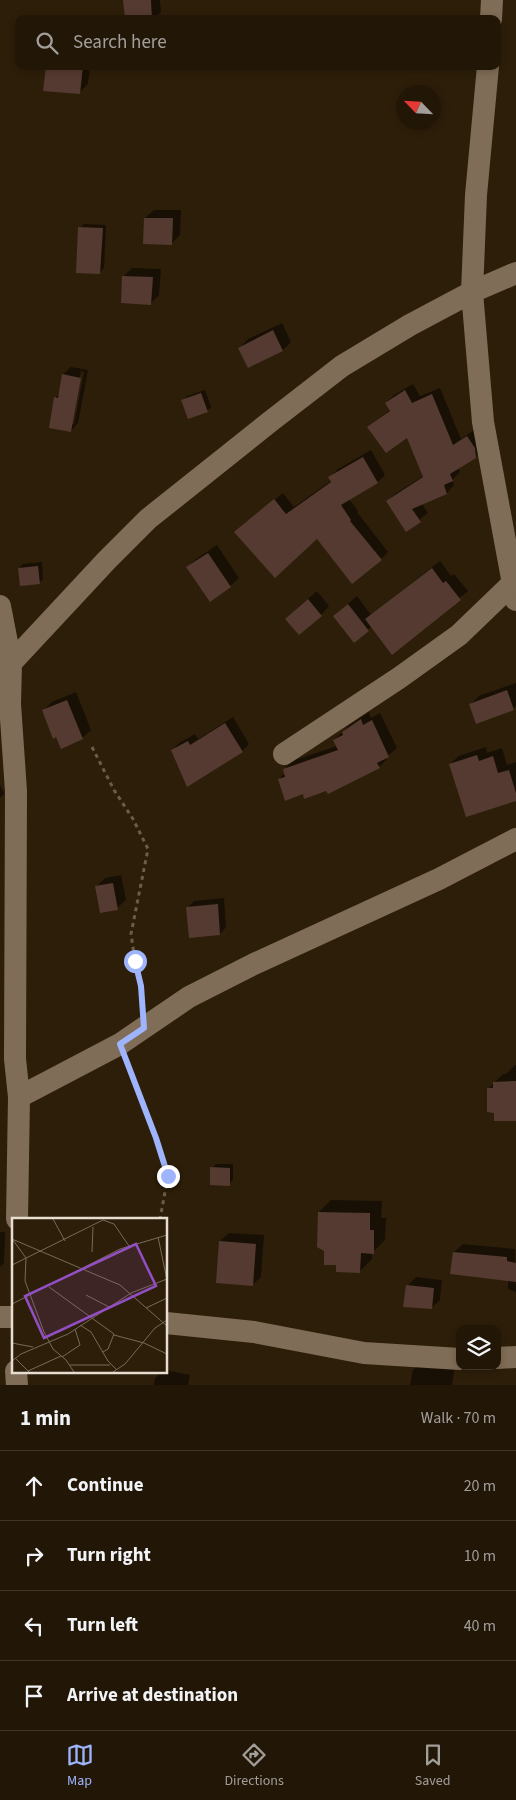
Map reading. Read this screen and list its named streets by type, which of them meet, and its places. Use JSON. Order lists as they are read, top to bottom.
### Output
{
  "north": "top left",
  "page": {
    "search": "Search here",
    "heading": ["1 min", "Walk · 70 m"],
    "list": [
      ["Continue", "20 m"],
      ["Turn right", "10 m"],
      ["Turn left", "40 m"],
      "Arrive at destination"
    ],
    "nav": ["Map", "Directions", "Saved"]
  }
}
